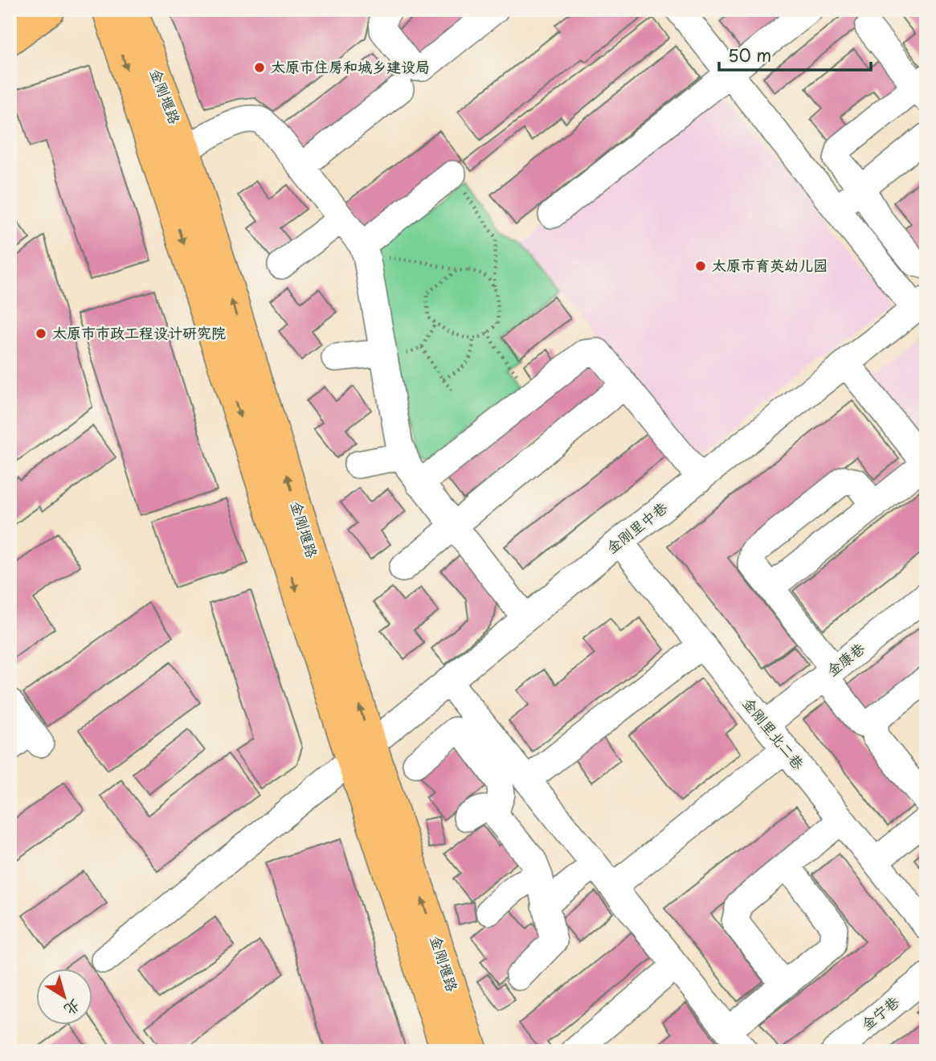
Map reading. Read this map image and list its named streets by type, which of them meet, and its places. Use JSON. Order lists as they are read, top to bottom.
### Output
{
  "streets": {
    "main road": ["金刚堰路"],
    "street": [
      "金刚里中巷",
      "金康巷",
      "金刚里北二巷",
      "金宁巷"
    ]
  },
  "crossings": [
    ["金刚堰路", "金刚里中巷"],
    ["金刚里中巷", "金刚里北二巷"],
    ["金康巷", "金刚里北二巷"]
  ],
  "places": ["太原市住房和城乡建设局", "太原市育英幼儿园", "太原市市政工程设计研究院"],
  "scale_bar": "50 m",
  "north": "bottom right"
}
